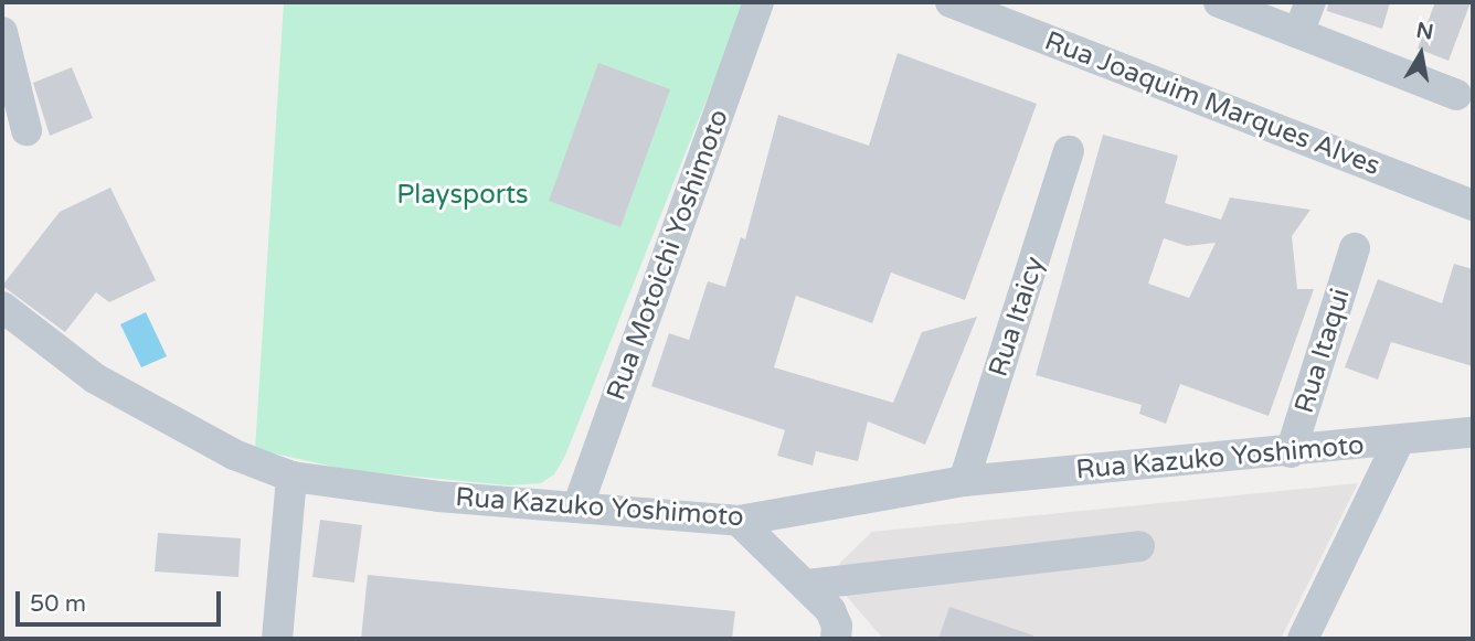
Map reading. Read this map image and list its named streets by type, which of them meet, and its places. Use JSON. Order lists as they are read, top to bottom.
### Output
{
  "streets": {
    "street": [
      "Rua Joaquim Marques Alves",
      "Rua Motoichi Yoshimoto",
      "Rua Itaicy",
      "Rua Itaqui",
      "Rua Kazuko Yoshimoto"
    ]
  },
  "crossings": [
    ["Rua Motoichi Yoshimoto", "Rua Kazuko Yoshimoto"],
    ["Rua Itaicy", "Rua Kazuko Yoshimoto"],
    ["Rua Itaqui", "Rua Kazuko Yoshimoto"]
  ],
  "parks": ["Playsports"],
  "scale_bar": "50 m",
  "north": "top"
}
